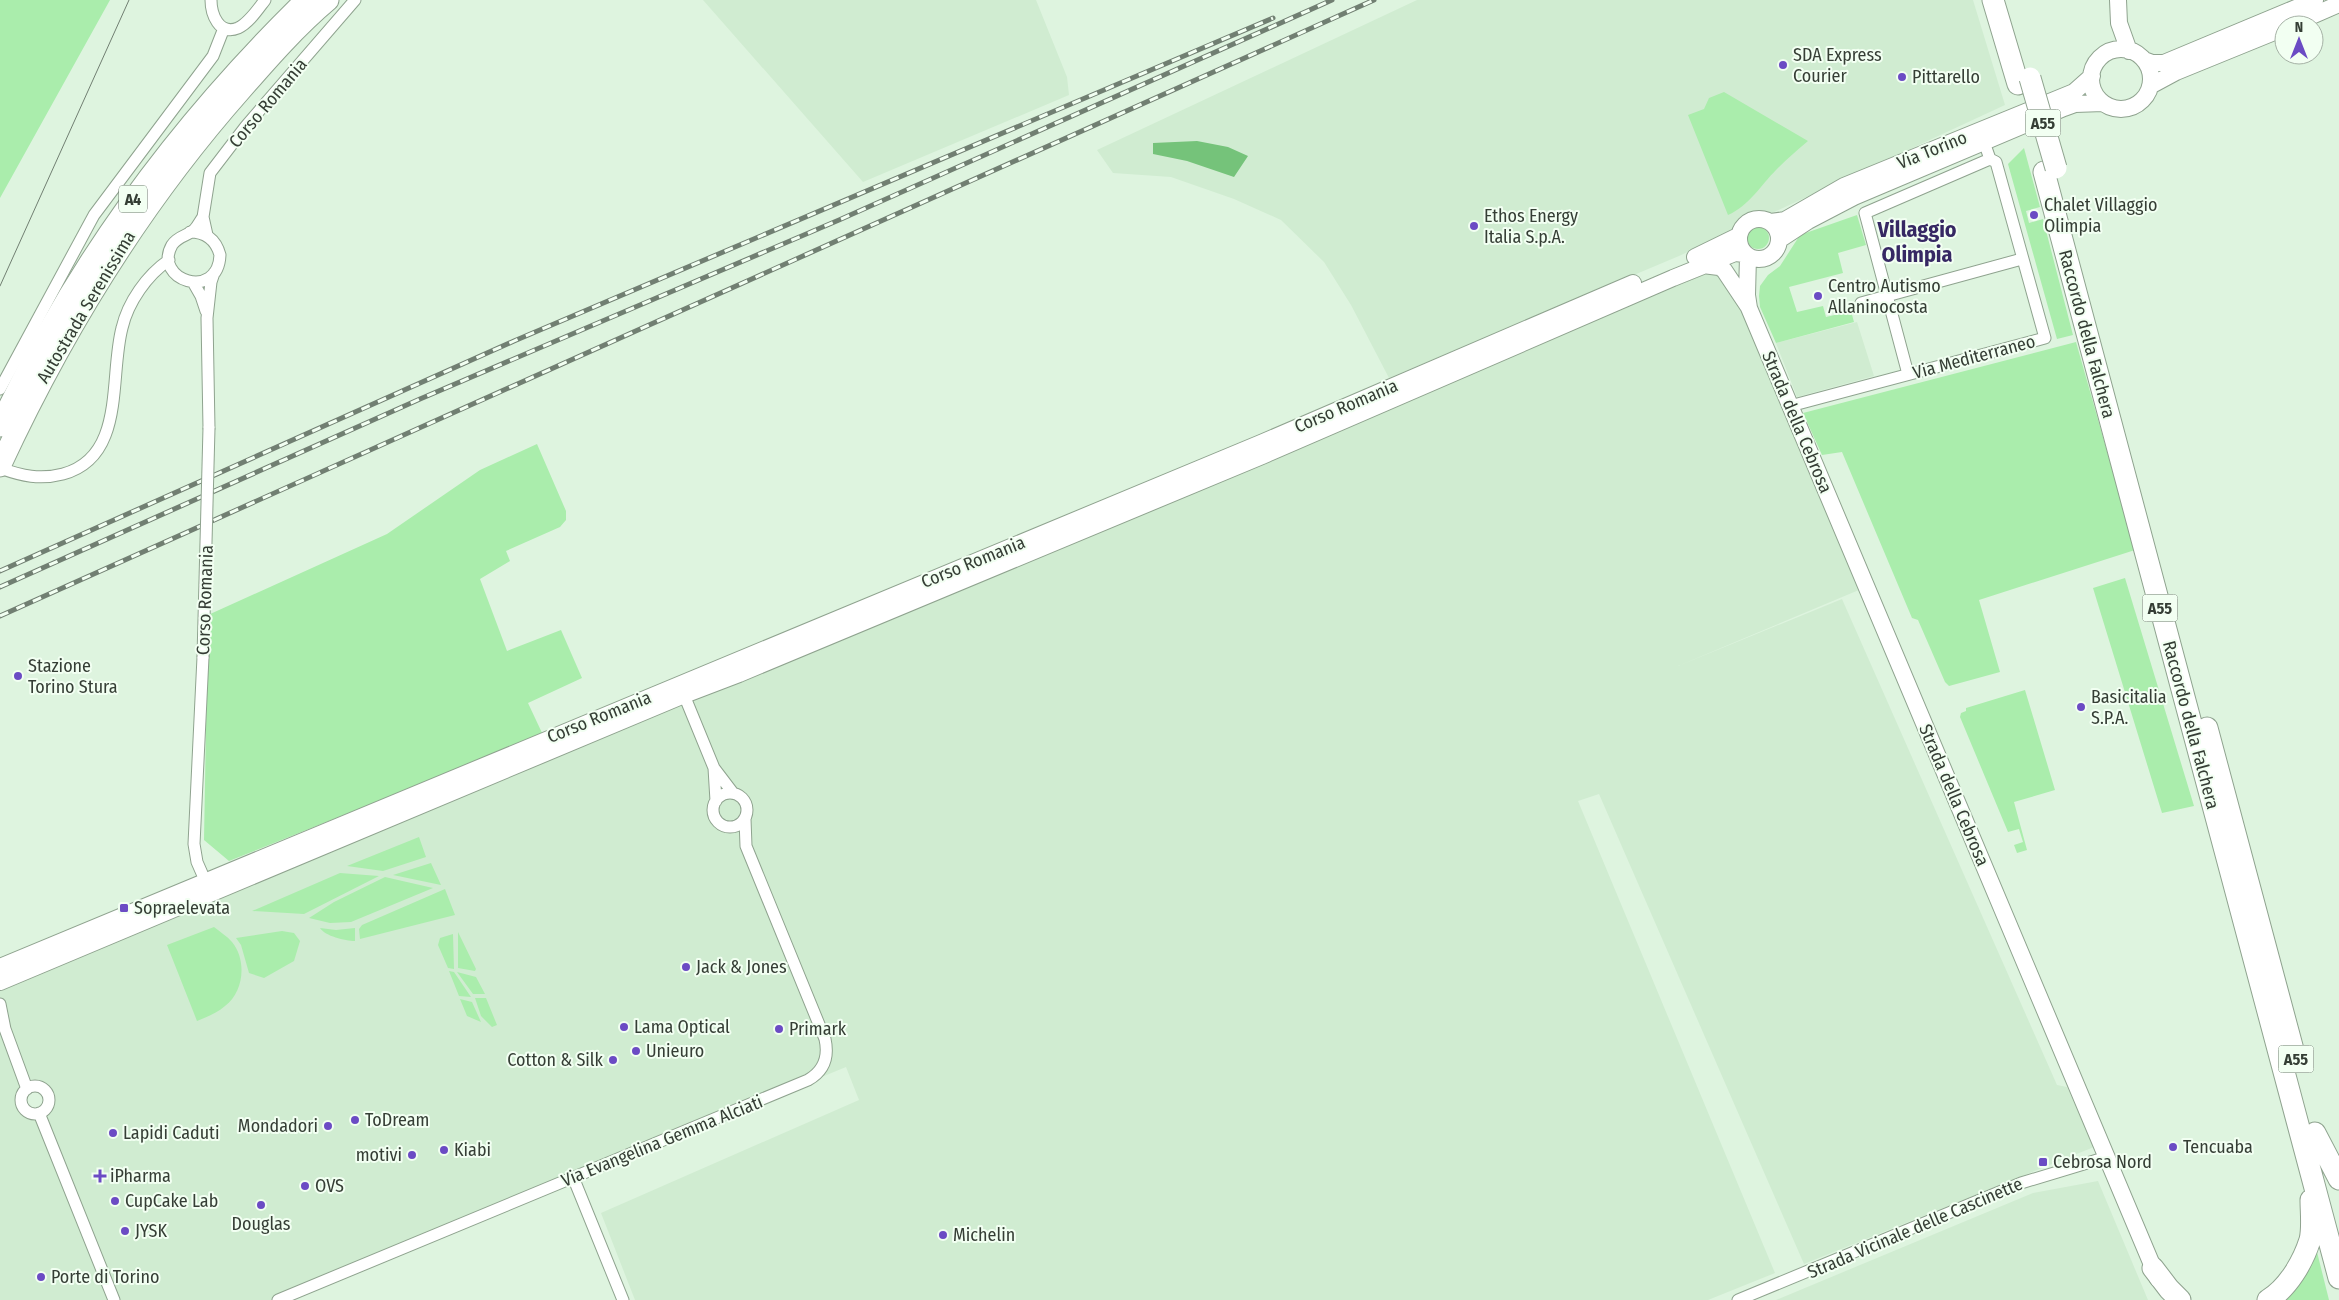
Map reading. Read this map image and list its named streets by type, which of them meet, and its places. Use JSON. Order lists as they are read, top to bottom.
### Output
{
  "streets": {
    "highway": [
      "A55",
      "A4",
      "Autostrada Serenissima",
      "Raccordo della Falchera"
    ],
    "main road": ["Corso Romania", "Via Torino", "Strada della Cebrosa"],
    "street": ["Via Mediterraneo", "Via Evangelina Gemma Alciati", "Strada Vicinale delle Cascinette"]
  },
  "crossings": [
    ["Corso Romania", "Via Torino"],
    ["Corso Romania", "Strada della Cebrosa"],
    ["Via Torino", "Via Mediterraneo"],
    ["Via Torino", "Strada della Cebrosa"],
    ["Via Mediterraneo", "Strada della Cebrosa"],
    ["Strada della Cebrosa", "Strada Vicinale delle Cascinette"]
  ],
  "districts": ["Villaggio Olimpia"],
  "places": {
    "other": [
      "SDA Express Courier",
      "Pittarello",
      "Chalet Villaggio Olimpia",
      "Ethos Energy Italia S.p.A.",
      "Centro Autismo Allaninocosta",
      "Stazione Torino Stura",
      "Basicitalia S.P.A.",
      "Jack & Jones",
      "Lama Optical",
      "Primark",
      "Unieuro",
      "Cotton & Silk",
      "ToDream",
      "Mondadori",
      "Lapidi Caduti",
      "Tencuaba",
      "Kiabi",
      "motivi",
      "OVS",
      "CupCake Lab",
      "Douglas",
      "JYSK",
      "Michelin",
      "Porte di Torino"
    ],
    "transit": ["Sopraelevata", "Cebrosa Nord"],
    "health": ["iPharma"]
  },
  "north": "top"
}
